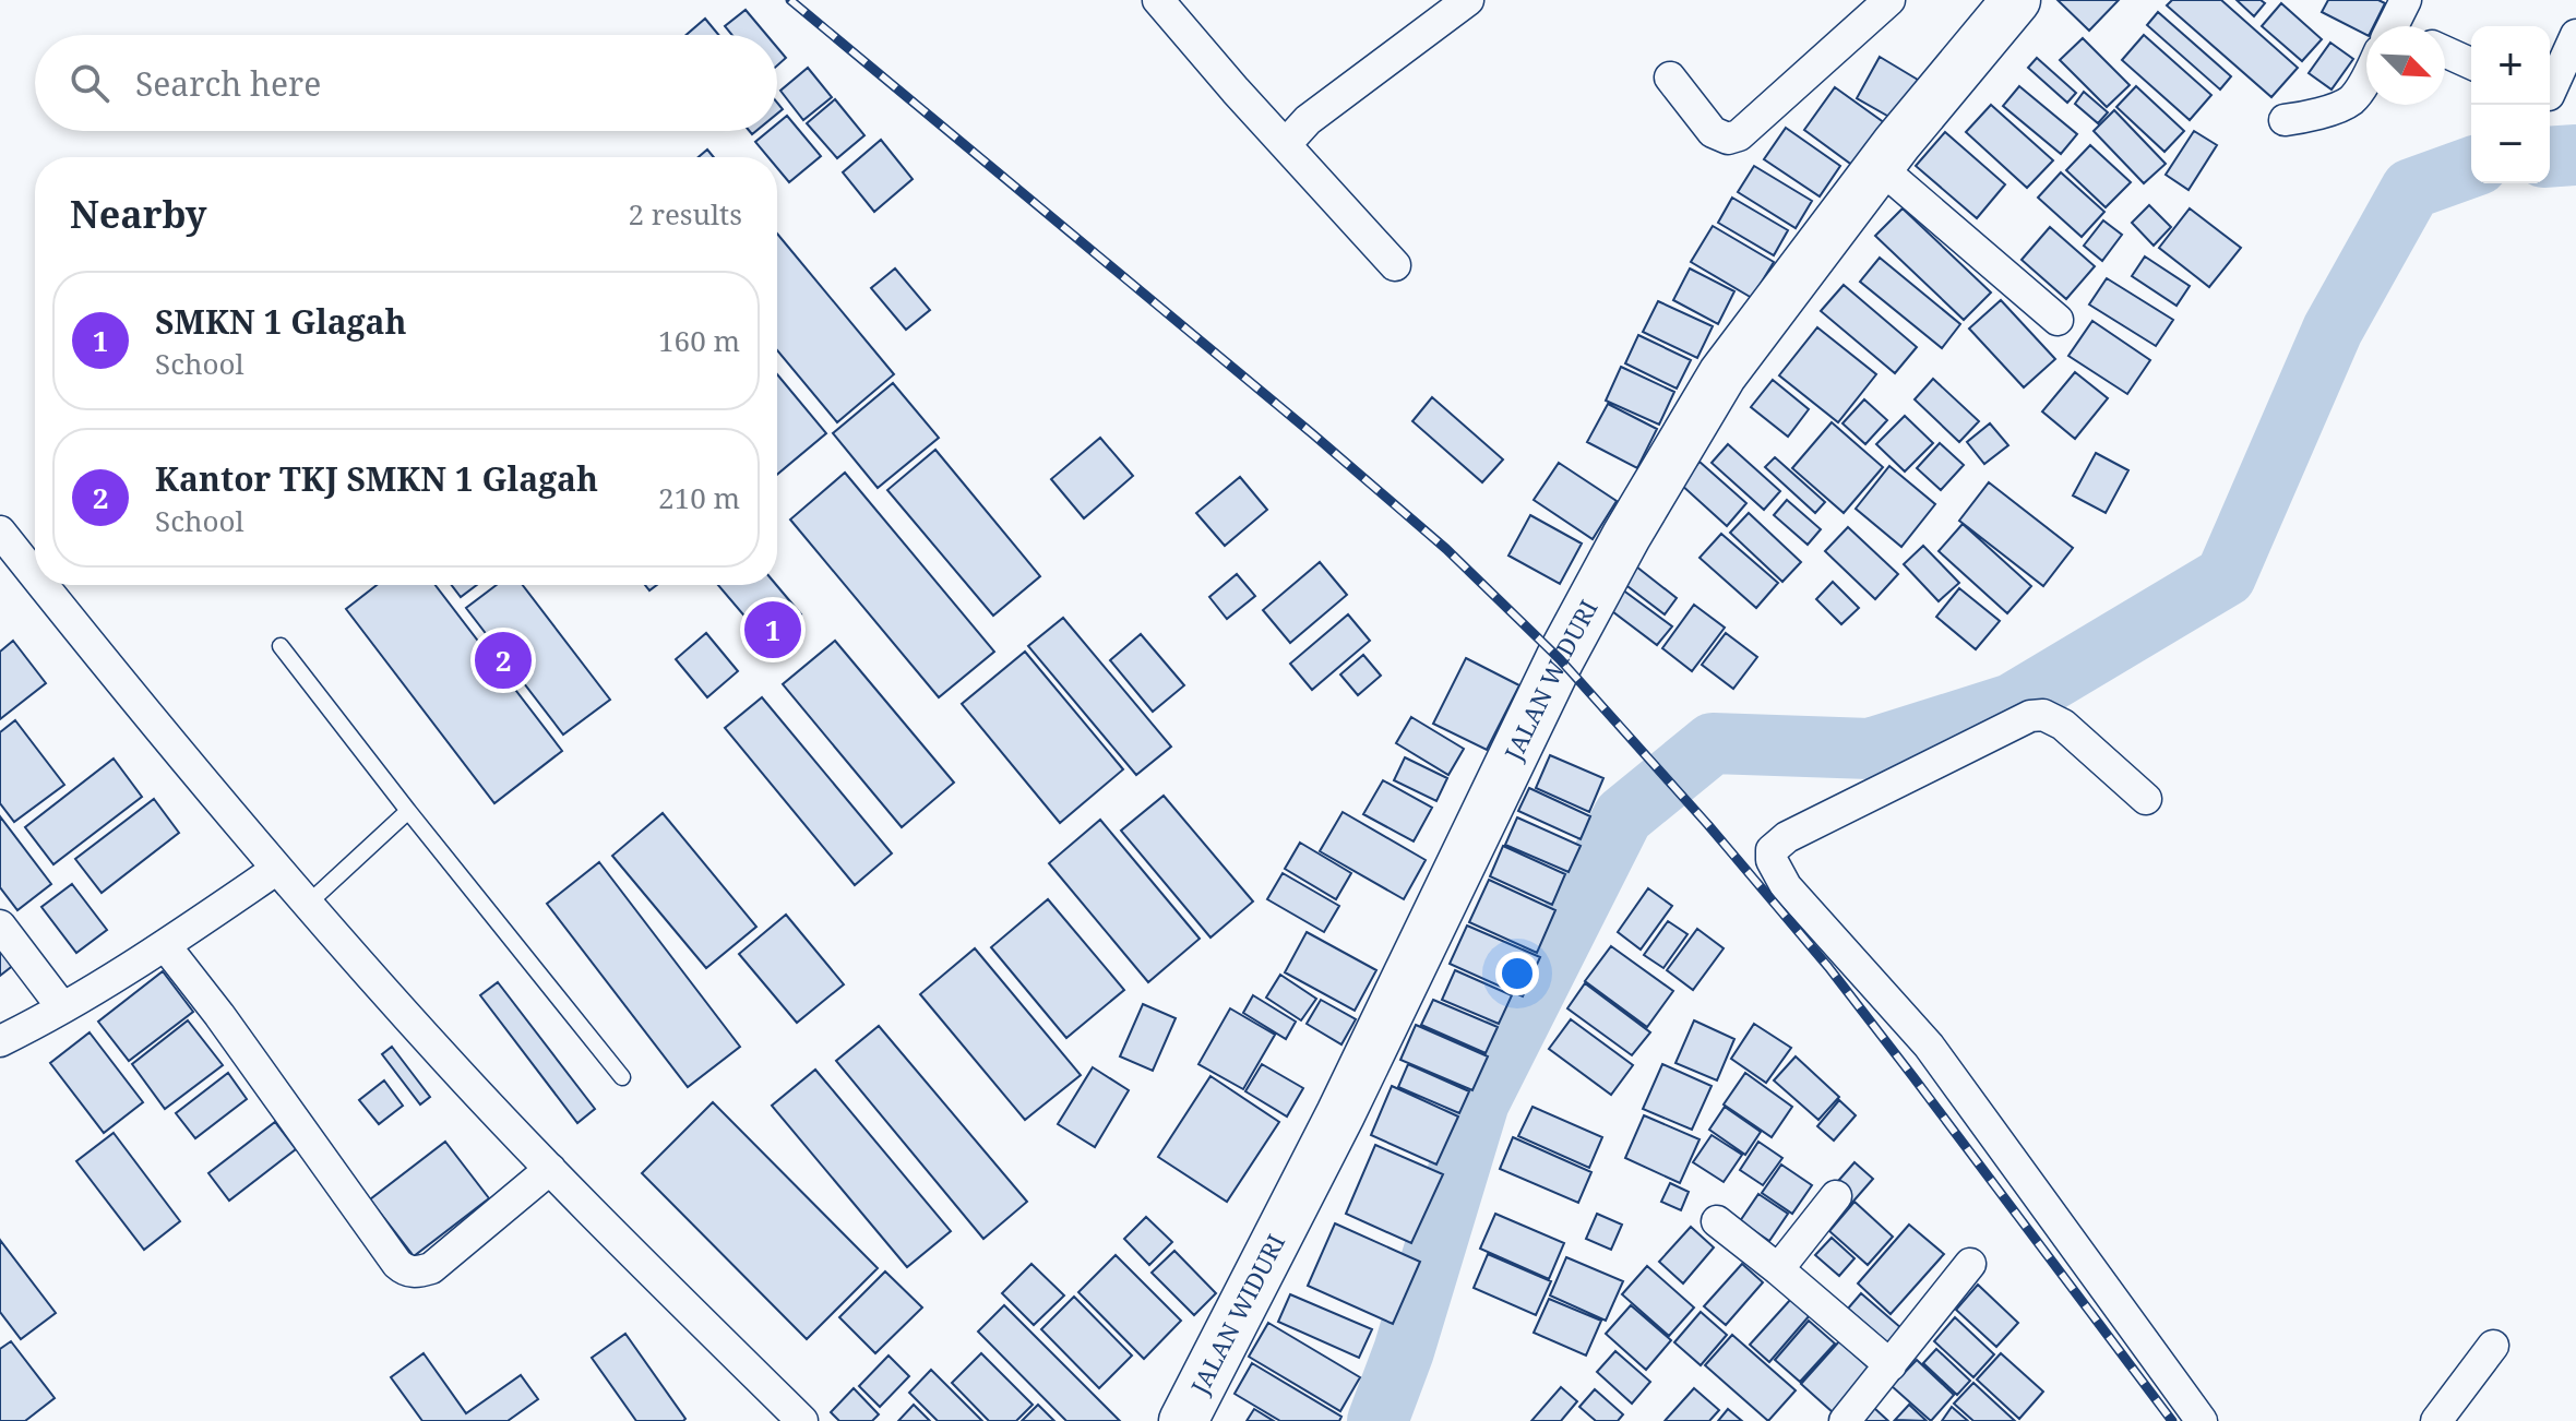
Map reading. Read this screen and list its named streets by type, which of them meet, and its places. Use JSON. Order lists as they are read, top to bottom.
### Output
{
  "streets": {
    "main road": ["JALAN WIDURI"]
  },
  "north": "bottom right",
  "page": {
    "map_buttons": ["+", "−"],
    "search": "Search here",
    "heading": ["Nearby", "2 results"],
    "list": [
      {
        "mark": "1",
        "name": "SMKN 1 Glagah",
        "note": "School",
        "value": "160 m"
      },
      {
        "mark": "2",
        "name": "Kantor TKJ SMKN 1 Glagah",
        "note": "School",
        "value": "210 m"
      }
    ],
    "pins": ["1", "2"]
  }
}
